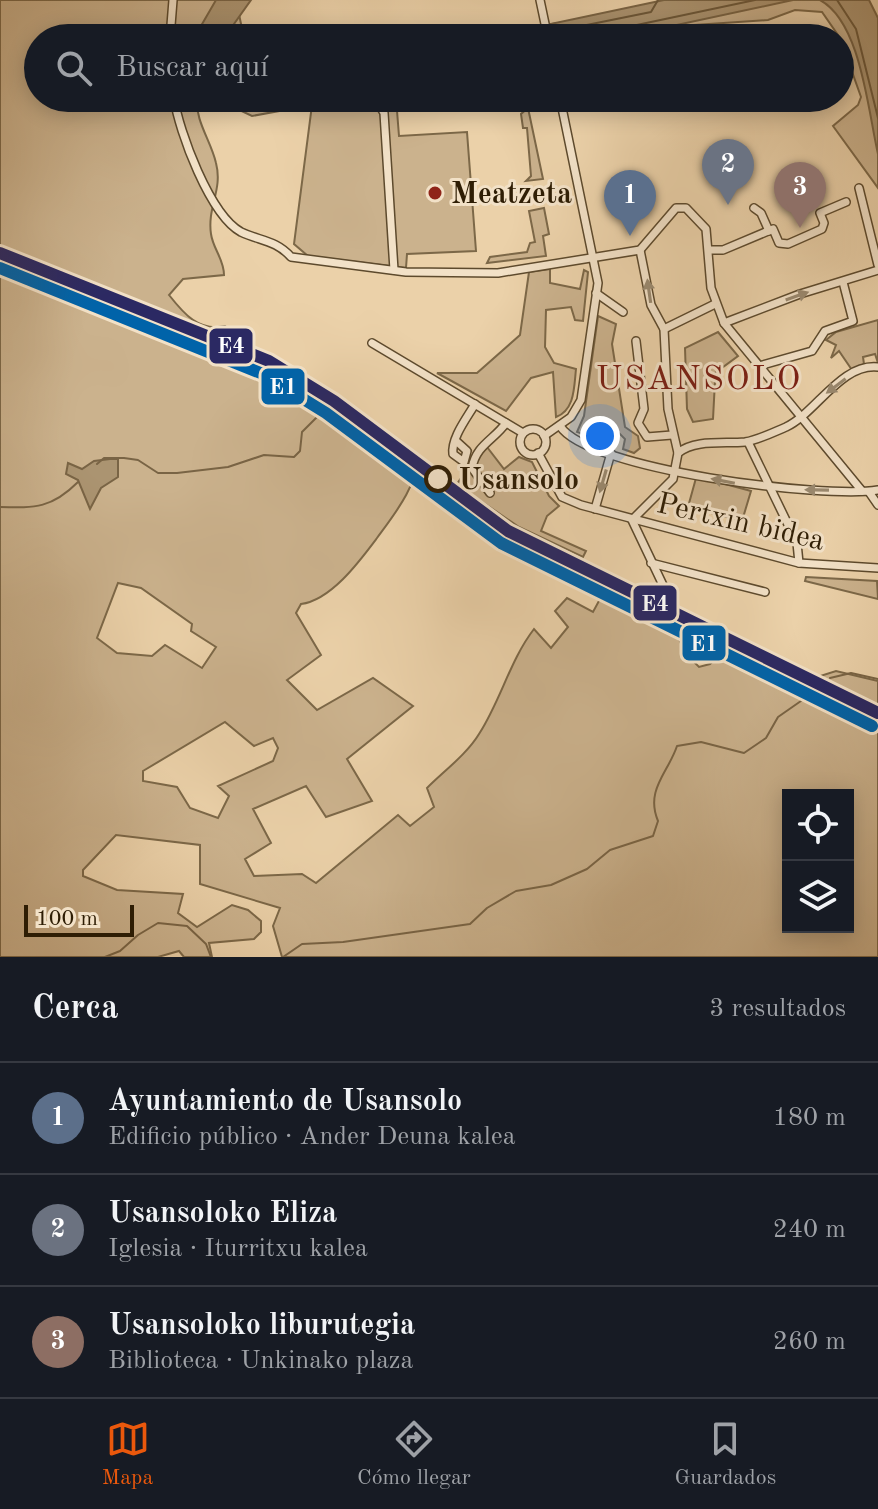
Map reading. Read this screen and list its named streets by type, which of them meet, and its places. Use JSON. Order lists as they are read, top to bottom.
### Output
{
  "streets": {
    "street": ["Pertxin bidea"]
  },
  "districts": ["USANSOLO"],
  "places": ["Meatzeta", "Usansolo"],
  "lines": ["transit line E4", "transit line E1"],
  "scale_bar": "100 m",
  "page": {
    "search": "Buscar aquí",
    "pins": ["2", "3", "1"],
    "scale": "100 m",
    "heading": ["Cerca", "3 resultados"],
    "list": [
      {
        "mark": "1",
        "name": "Ayuntamiento de Usansolo",
        "note": "Edificio público · Ander Deuna kalea",
        "value": "180 m"
      },
      {
        "mark": "2",
        "name": "Usansoloko Eliza",
        "note": "Iglesia · Iturritxu kalea",
        "value": "240 m"
      },
      {
        "mark": "3",
        "name": "Usansoloko liburutegia",
        "note": "Biblioteca · Unkinako plaza",
        "value": "260 m"
      }
    ],
    "nav": ["Mapa", "Cómo llegar", "Guardados"]
  }
}
